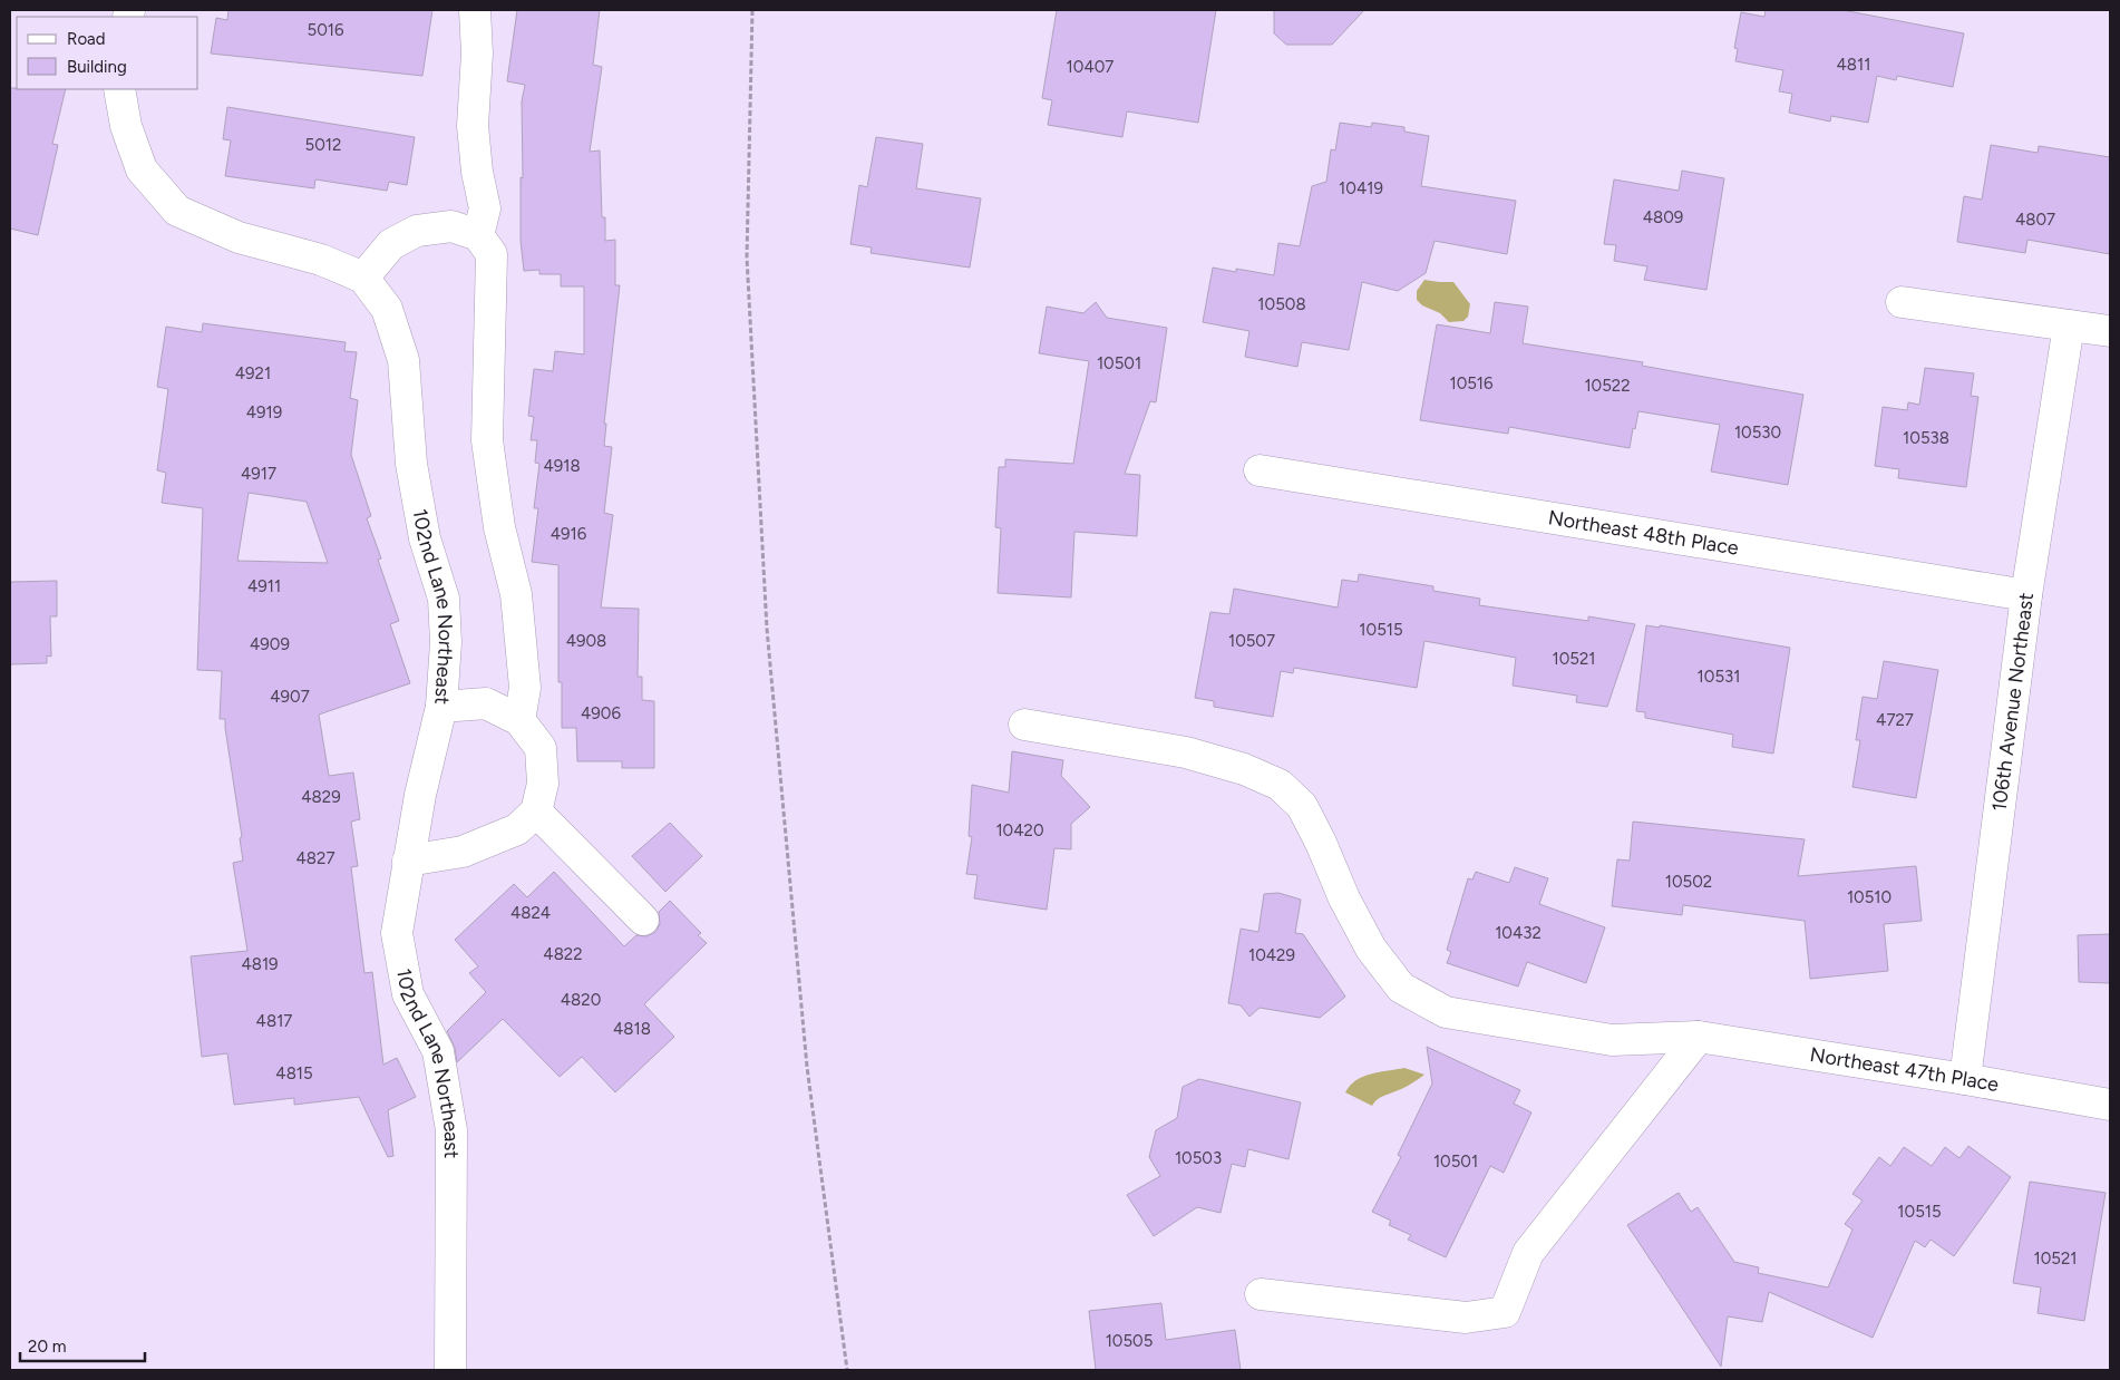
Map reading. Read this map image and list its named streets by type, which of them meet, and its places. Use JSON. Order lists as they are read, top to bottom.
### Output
{
  "streets": {
    "street": [
      "Northeast 48th Place",
      "102nd Lane Northeast",
      "106th Avenue Northeast",
      "Northeast 47th Place"
    ]
  },
  "crossings": [
    ["Northeast 48th Place", "106th Avenue Northeast"],
    ["106th Avenue Northeast", "Northeast 47th Place"]
  ],
  "house_numbers": [
    "5016",
    "4811",
    "10407",
    "5012",
    "10419",
    "4809",
    "4807",
    "10508",
    "10501",
    "4921",
    "10516",
    "10522",
    "4919",
    "10530",
    "10538",
    "4918",
    "4917",
    "4916",
    "4911",
    "10515",
    "4908",
    "10507",
    "4909",
    "10521",
    "10531",
    "4907",
    "4906",
    "4727",
    "4829",
    "10420",
    "4827",
    "10502",
    "10510",
    "4824",
    "10432",
    "4822",
    "10429",
    "4819",
    "4820",
    "4817",
    "4818",
    "4815",
    "10503",
    "10501",
    "10515",
    "10521",
    "10505"
  ],
  "legend": ["Road", "Building"],
  "scale_bar": "20 m"
}
